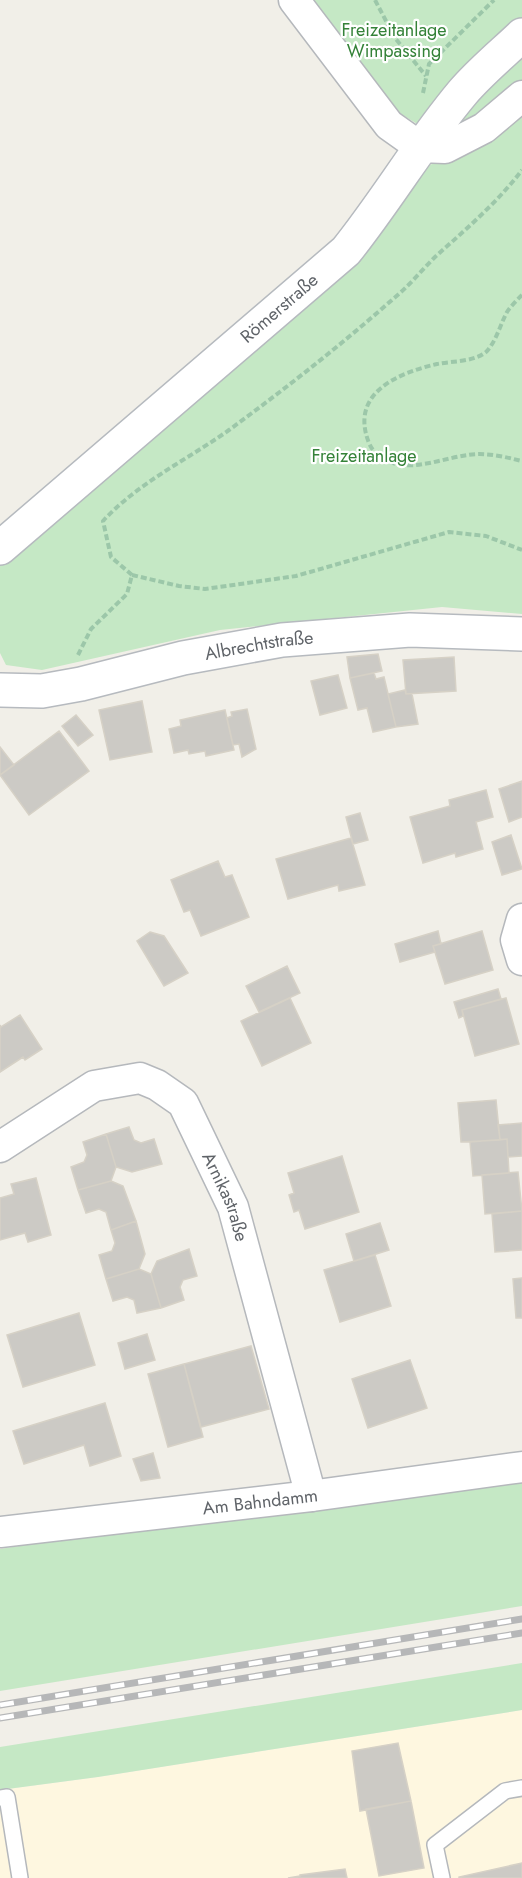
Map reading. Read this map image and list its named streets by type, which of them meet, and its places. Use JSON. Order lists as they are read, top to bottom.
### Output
{
  "streets": {
    "main road": ["Römerstraße", "Albrechtstraße"],
    "street": ["Arnikastraße", "Am Bahndamm"]
  },
  "crossings": [
    ["Arnikastraße", "Am Bahndamm"]
  ],
  "parks": ["Freizeitanlage Wimpassing", "Freizeitanlage"]
}
